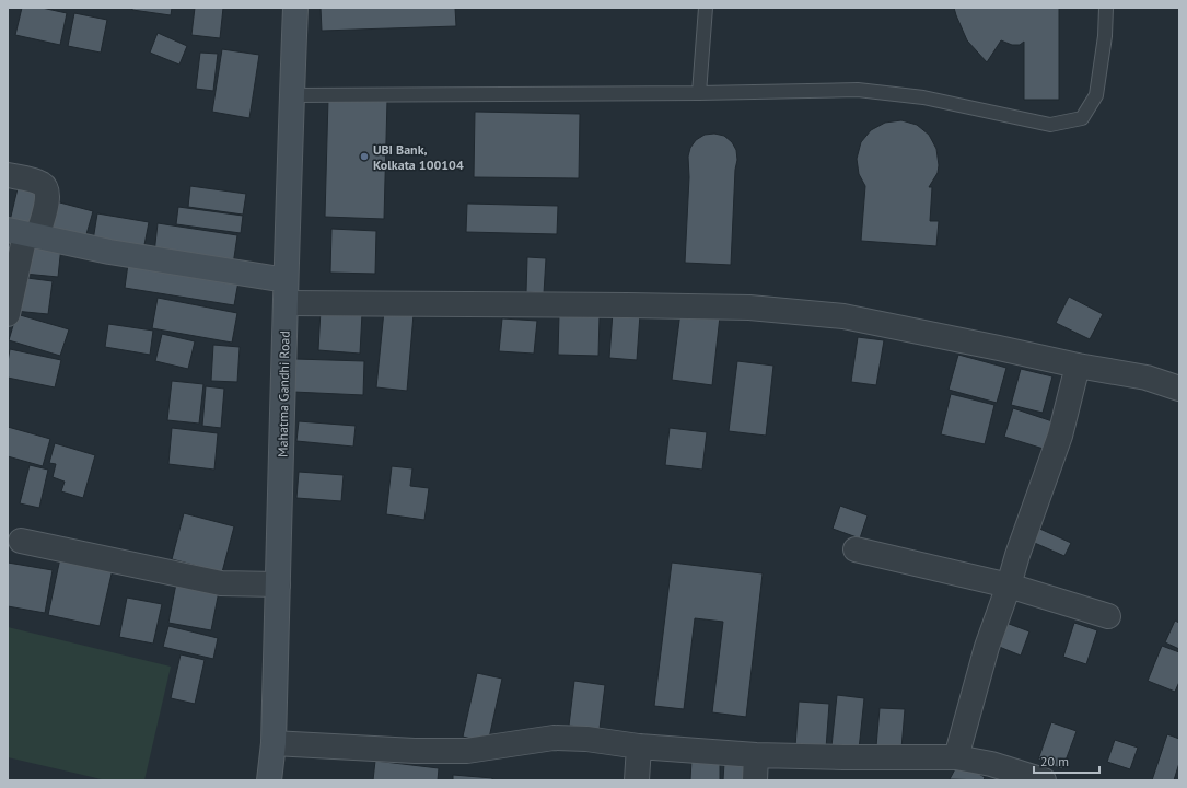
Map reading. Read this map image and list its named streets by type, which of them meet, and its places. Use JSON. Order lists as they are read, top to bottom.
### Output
{
  "streets": {
    "main road": ["Mahatma Gandhi Road"]
  },
  "places": ["UBI Bank, Kolkata 100104"],
  "scale_bar": "20 m"
}
